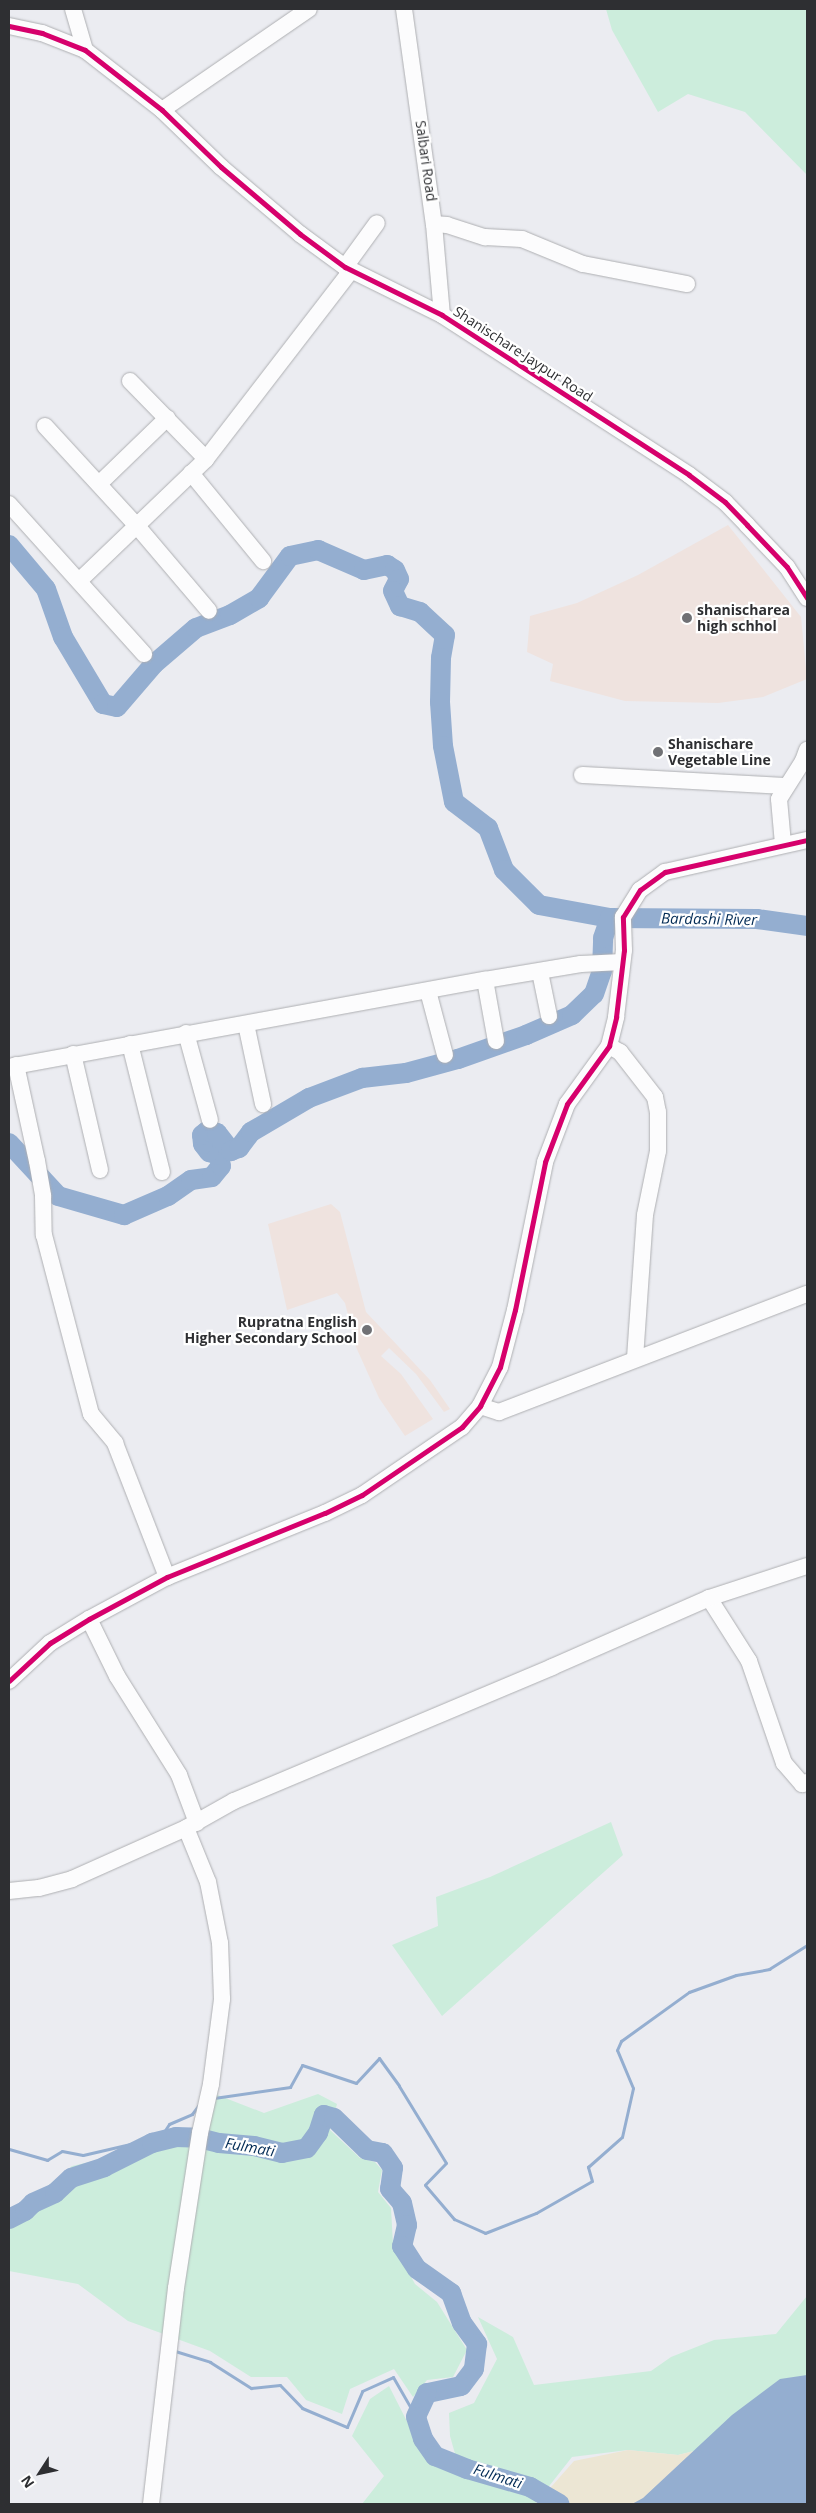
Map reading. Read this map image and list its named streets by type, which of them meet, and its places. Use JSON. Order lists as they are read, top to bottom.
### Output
{
  "streets": {
    "street": ["Salbari Road", "Shanischare-Jaypur Road"]
  },
  "crossings": [
    ["Salbari Road", "Shanischare-Jaypur Road"]
  ],
  "water": ["Bardashi River", "Fulmati"],
  "places": ["shanischarea high schhol", "Shanischare Vegetable Line", "Rupratna English Higher Secondary School"],
  "north": "bottom left"
}
